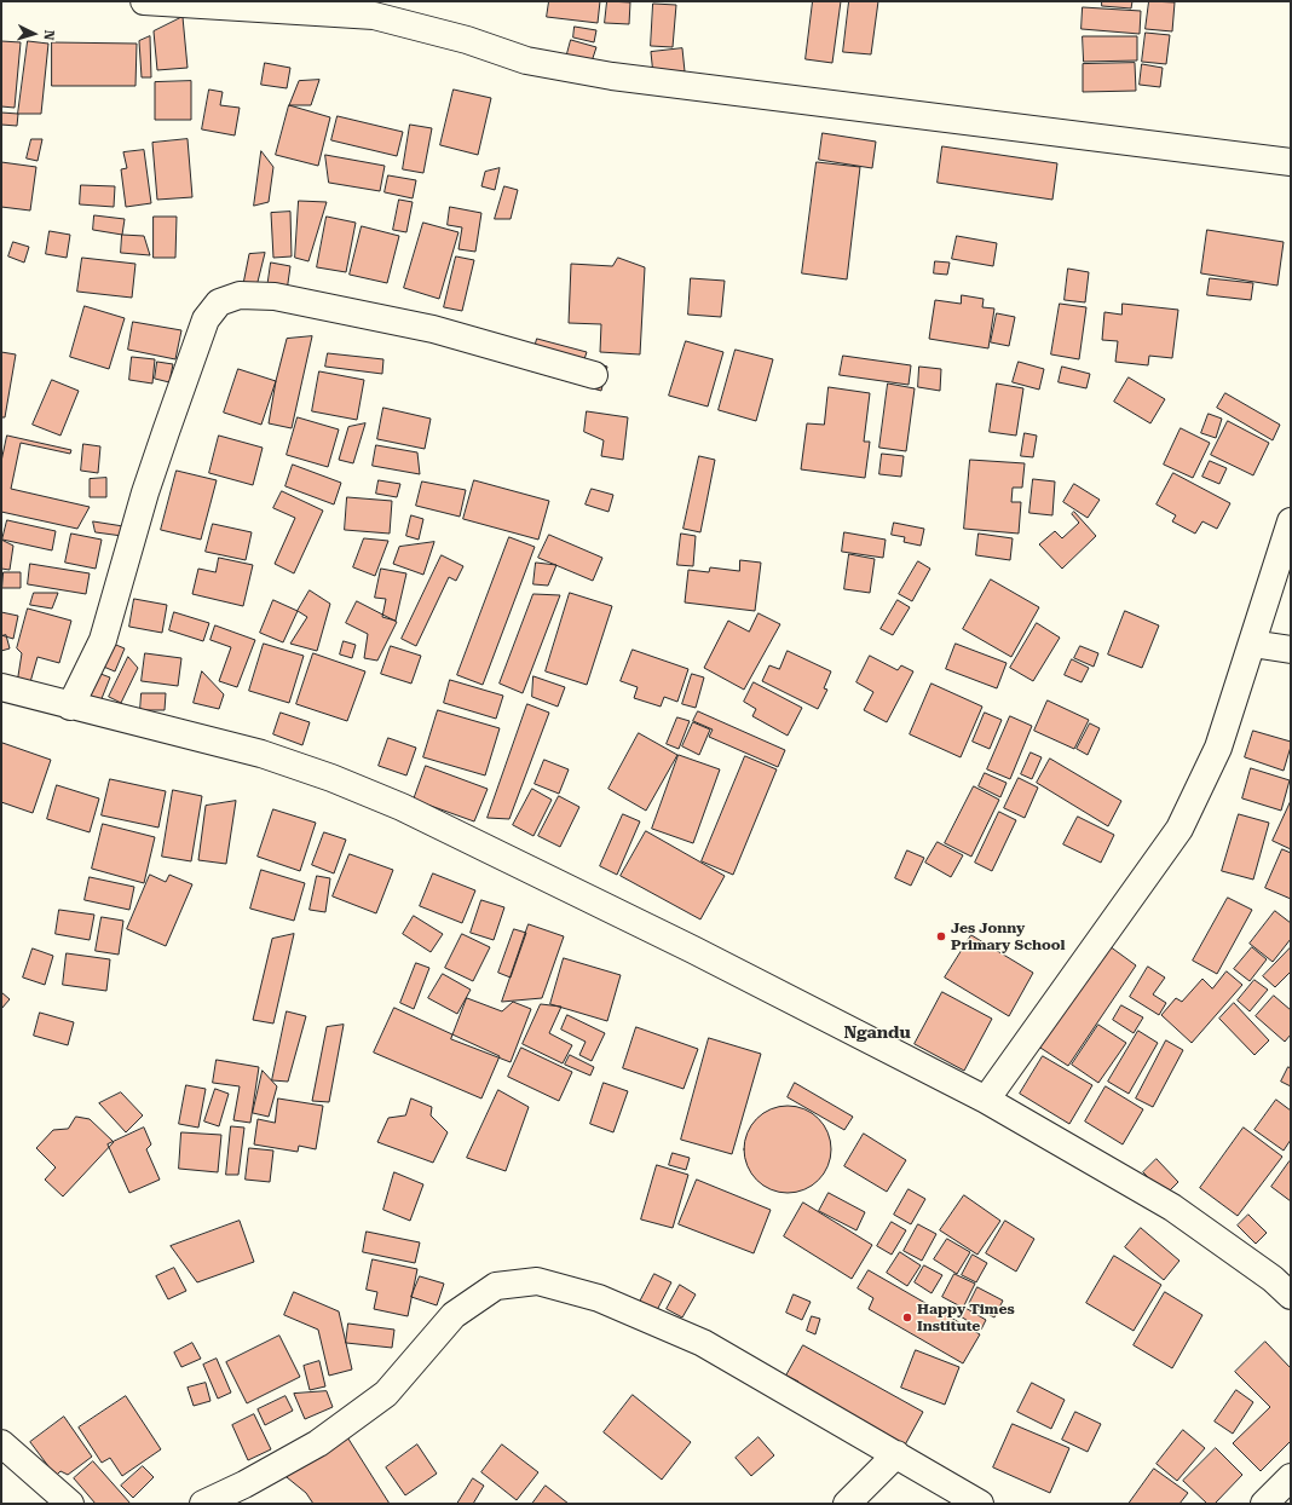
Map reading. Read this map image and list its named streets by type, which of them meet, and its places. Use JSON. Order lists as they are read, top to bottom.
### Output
{
  "districts": ["Ngandu"],
  "places": ["Jes Jonny Primary School", "Happy Times Institute"],
  "north": "right"
}
